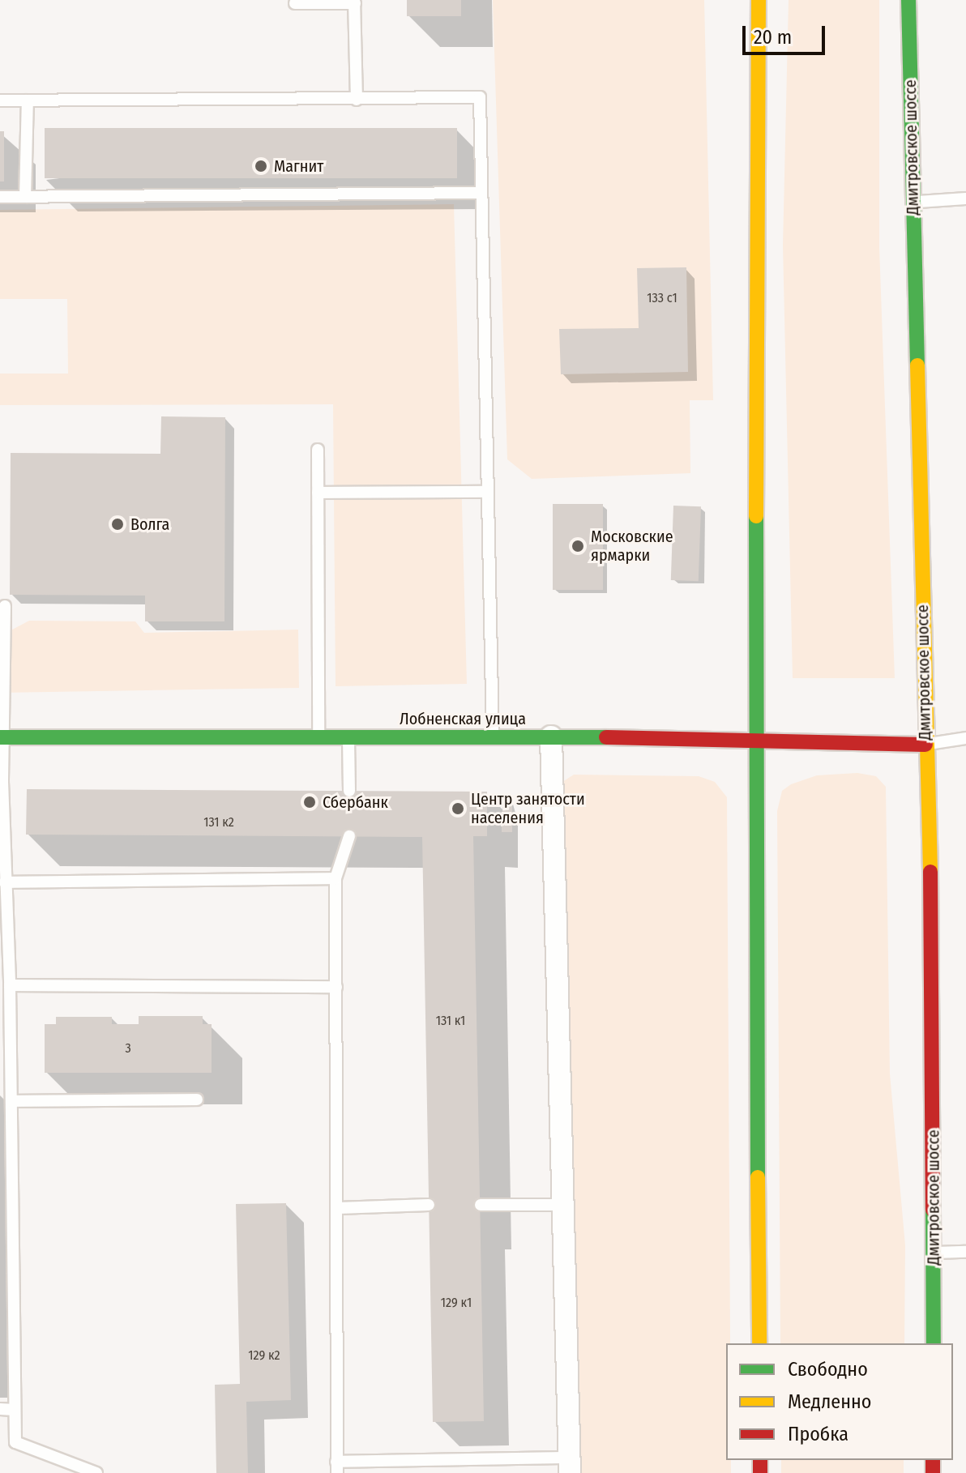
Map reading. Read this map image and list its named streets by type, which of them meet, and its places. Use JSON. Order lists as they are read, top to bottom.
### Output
{
  "streets": {
    "main road": ["Дмитровское шоссе", "Лобненская улица"]
  },
  "crossings": [
    ["Дмитровское шоссе", "Лобненская улица"]
  ],
  "places": [
    "Магнит",
    "Волга",
    "Московские ярмарки",
    "Сбербанк",
    "Центр занятости населения"
  ],
  "house_numbers": [
    "133 с1",
    "131 к2",
    "131 к1",
    "3",
    "129 к1",
    "129 к2"
  ],
  "legend": ["Свободно", "Медленно", "Пробка"],
  "scale_bar": "20 m"
}
